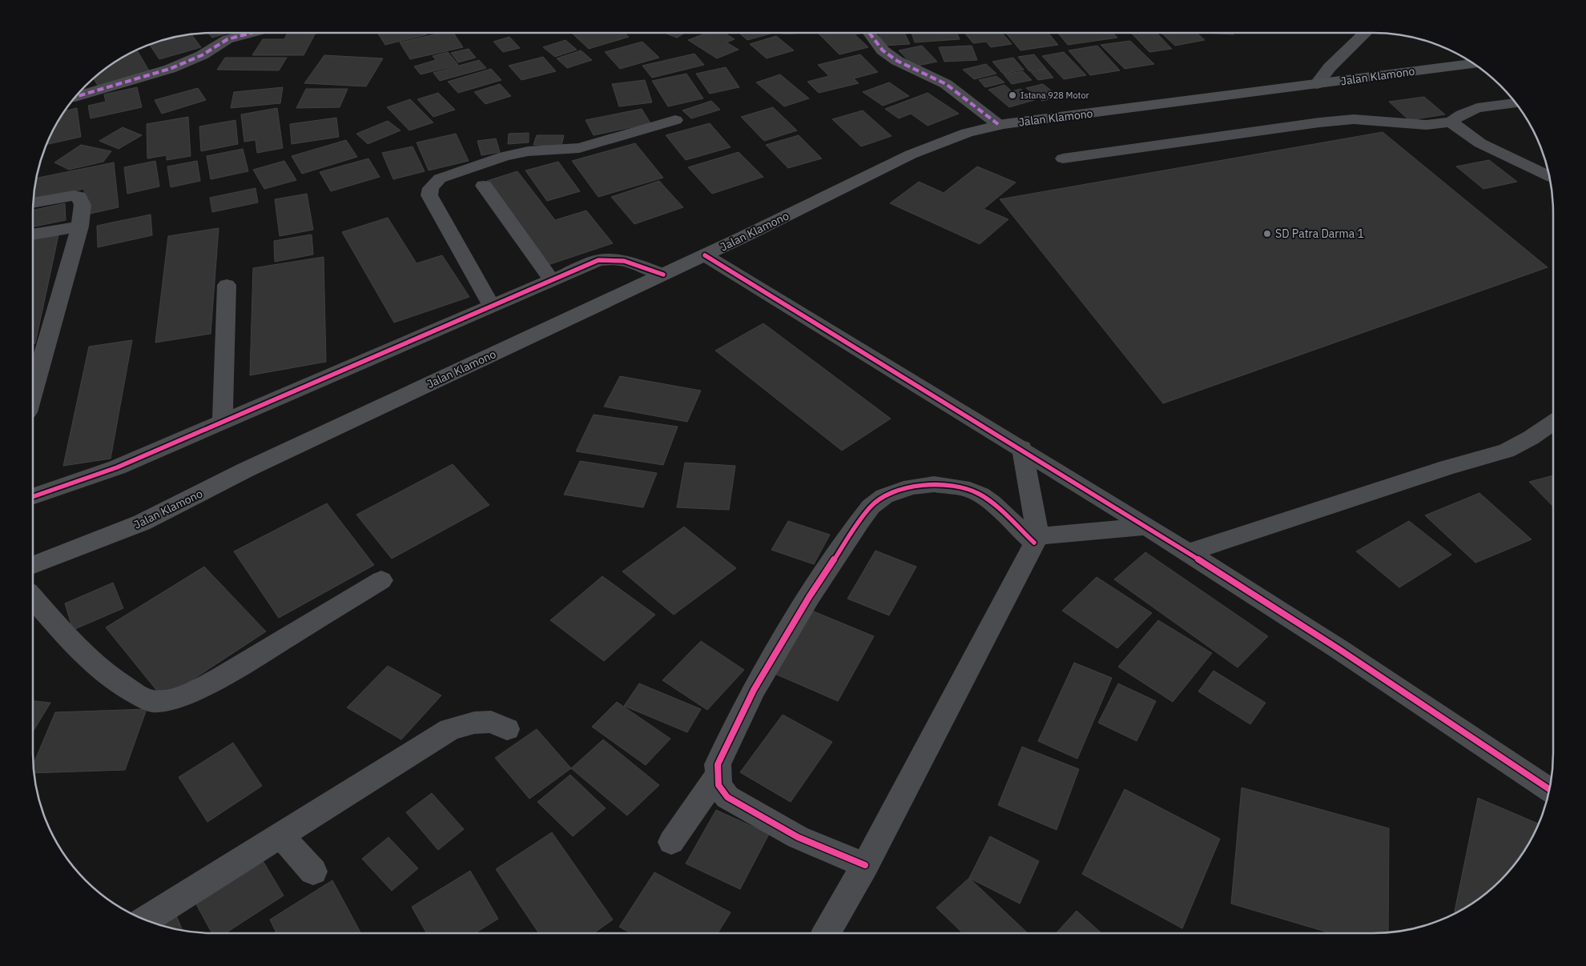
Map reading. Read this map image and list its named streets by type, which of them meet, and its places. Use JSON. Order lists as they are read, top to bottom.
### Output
{
  "streets": {
    "main road": ["Jalan Klamono"]
  },
  "places": ["Istana 928 Motor", "SD Patra Darma 1"]
}
